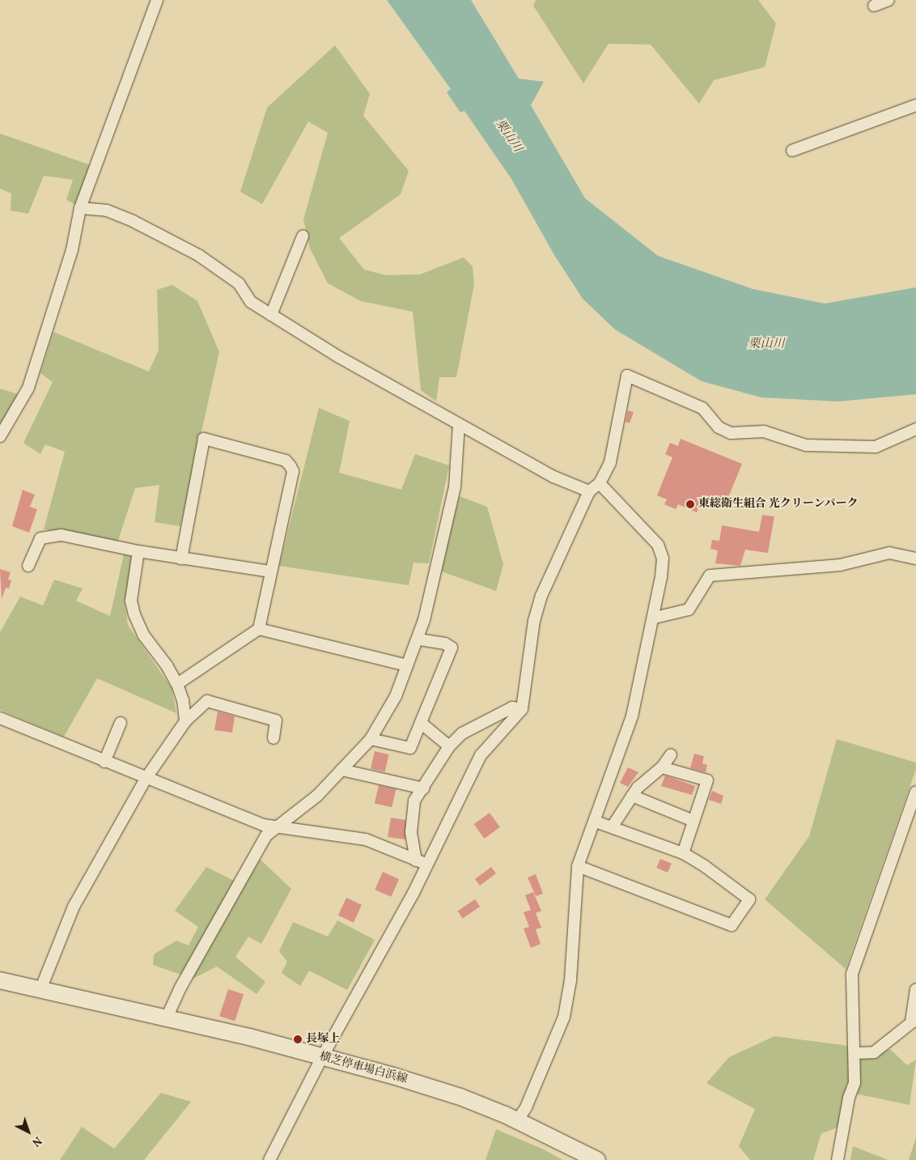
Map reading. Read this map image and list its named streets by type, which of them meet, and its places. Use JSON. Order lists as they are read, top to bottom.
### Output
{
  "streets": {
    "main road": ["横芝停車場白浜線"]
  },
  "water": ["栗山川"],
  "places": ["東総衛生組合 光クリーンパーク", "長塚上"],
  "north": "bottom right"
}
